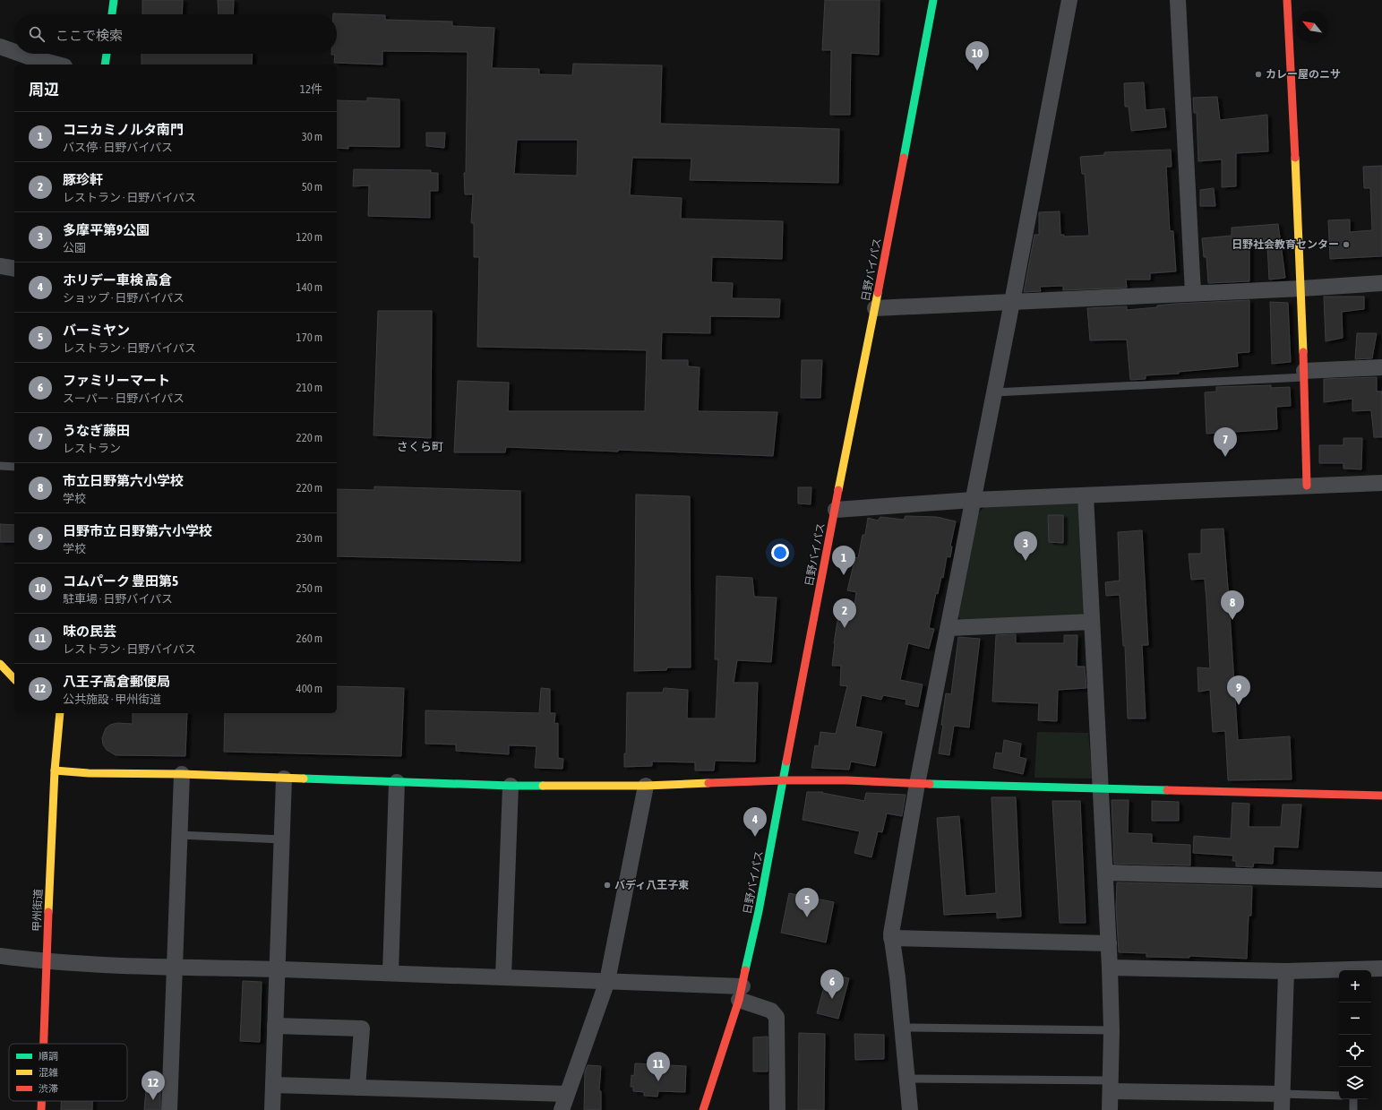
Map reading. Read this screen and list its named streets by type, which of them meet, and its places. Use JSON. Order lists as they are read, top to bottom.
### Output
{
  "streets": {
    "main road": ["日野バイパス", "甲州街道"]
  },
  "districts": ["さくら町"],
  "places": ["カレー屋のニサ", "日野社会教育センター", "バディ八王子東"],
  "legend": ["順調", "混雑", "渋滞"],
  "north": "top left",
  "page": {
    "search": "ここで検索",
    "pins": [
      "10",
      "7",
      "3",
      "1",
      "8",
      "2",
      "9",
      "4",
      "5",
      "6",
      "11",
      "12"
    ],
    "heading": ["周辺", "12件"],
    "list": [
      {
        "mark": "1",
        "name": "コニカミノルタ南門",
        "note": "バス停 · 日野バイパス",
        "value": "30 m"
      },
      {
        "mark": "2",
        "name": "豚珍軒",
        "note": "レストラン · 日野バイパス",
        "value": "50 m"
      },
      {
        "mark": "3",
        "name": "多摩平第9公園",
        "note": "公園",
        "value": "120 m"
      },
      {
        "mark": "4",
        "name": "ホリデー車検 高倉",
        "note": "ショップ · 日野バイパス",
        "value": "140 m"
      },
      {
        "mark": "5",
        "name": "バーミヤン",
        "note": "レストラン · 日野バイパス",
        "value": "170 m"
      },
      {
        "mark": "6",
        "name": "ファミリーマート",
        "note": "スーパー · 日野バイパス",
        "value": "210 m"
      },
      {
        "mark": "7",
        "name": "うなぎ藤田",
        "note": "レストラン",
        "value": "220 m"
      },
      {
        "mark": "8",
        "name": "市立日野第六小学校",
        "note": "学校",
        "value": "220 m"
      },
      {
        "mark": "9",
        "name": "日野市立 日野第六小学校",
        "note": "学校",
        "value": "230 m"
      },
      {
        "mark": "10",
        "name": "コムパーク 豊田第5",
        "note": "駐車場 · 日野バイパス",
        "value": "250 m"
      },
      {
        "mark": "11",
        "name": "味の民芸",
        "note": "レストラン · 日野バイパス",
        "value": "260 m"
      },
      {
        "mark": "12",
        "name": "八王子高倉郵便局",
        "note": "公共施設 · 甲州街道",
        "value": "400 m"
      }
    ],
    "map_buttons": ["+", "−"]
  }
}
